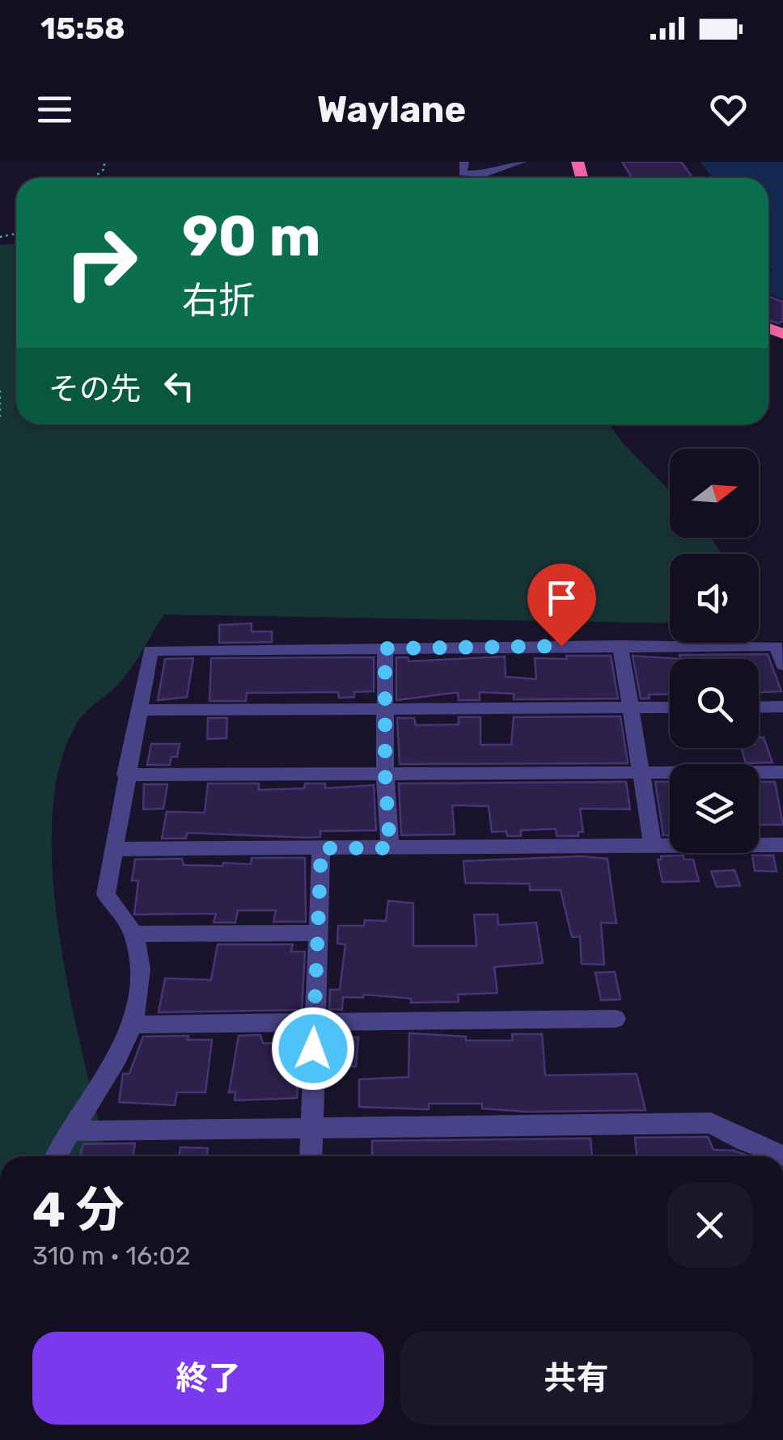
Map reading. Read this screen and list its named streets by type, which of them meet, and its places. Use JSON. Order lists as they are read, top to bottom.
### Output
{
  "north": "right",
  "page": {
    "status": "15:58",
    "header": "Waylane",
    "turn": ["90 m", "右折"],
    "then": "その先",
    "heading": ["4 分", "310 m · 16:02"],
    "buttons": ["終了", "共有"]
  }
}
